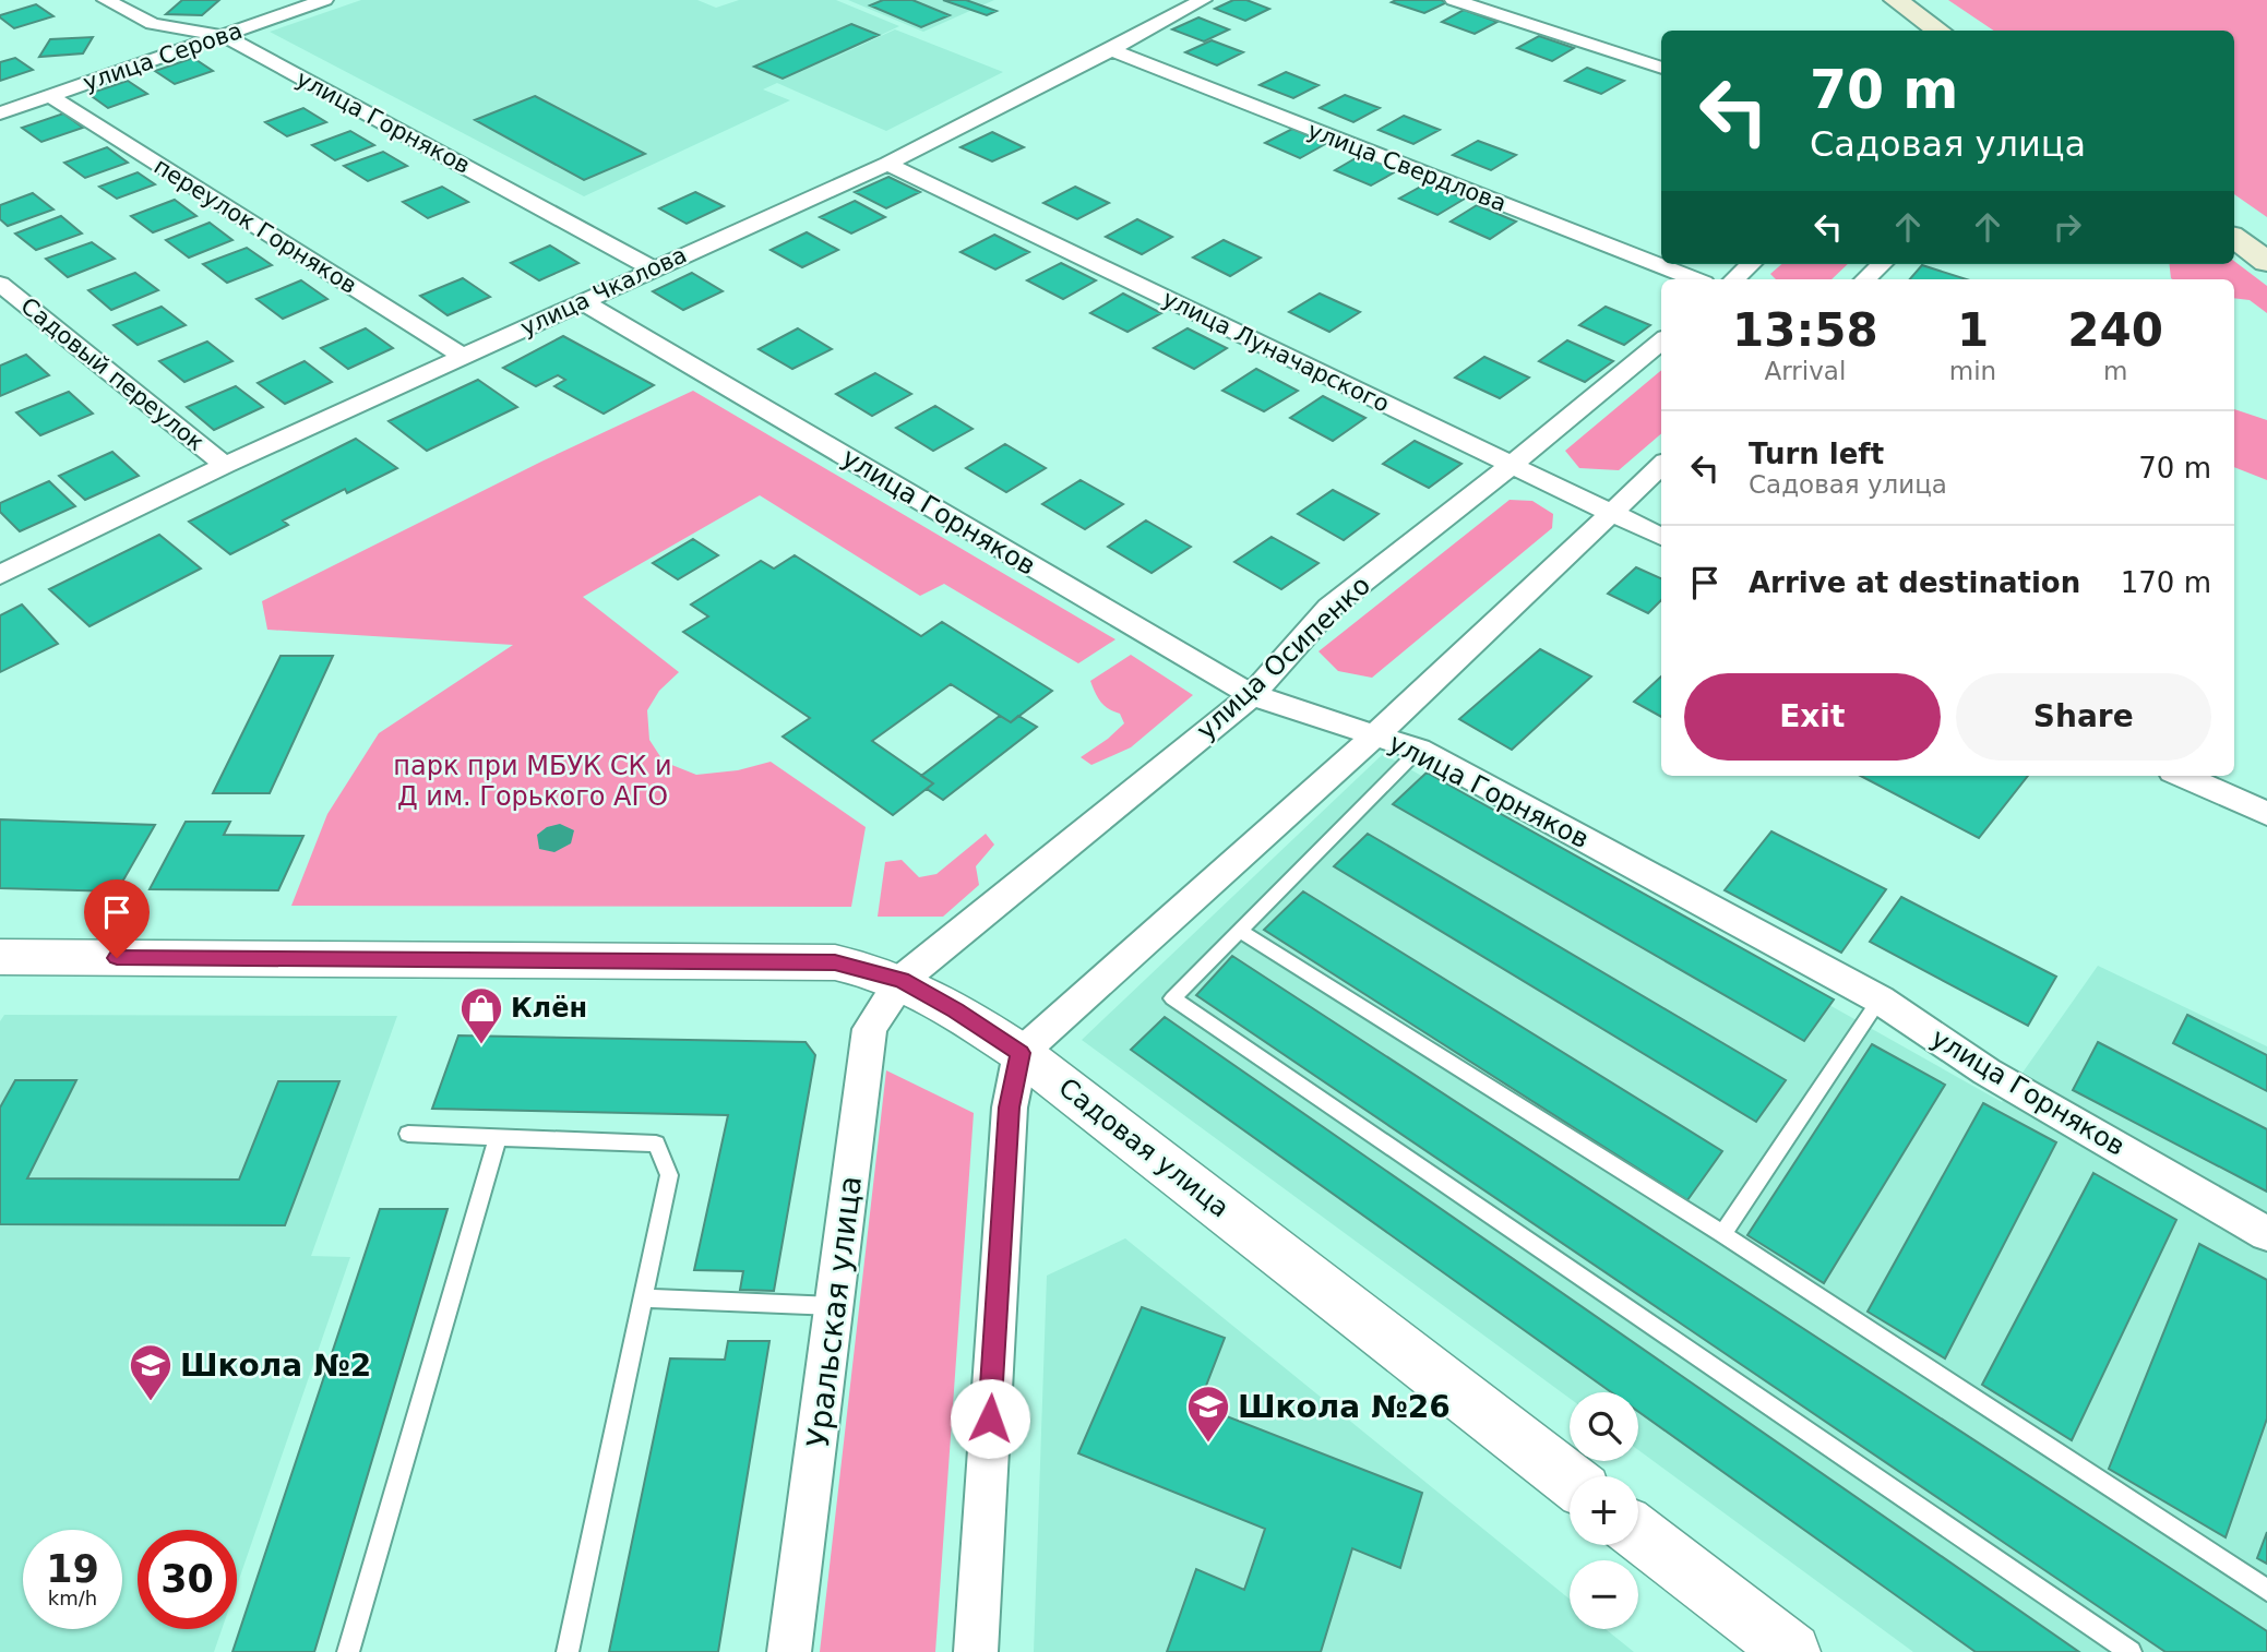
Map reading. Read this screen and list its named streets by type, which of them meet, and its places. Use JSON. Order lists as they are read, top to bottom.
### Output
{
  "streets": {
    "street": [
      "улица Серова",
      "улица Горняков",
      "улица Свердлова",
      "переулок Горняков",
      "улица Чкалова",
      "улица Луначарского",
      "Садовый переулок",
      "улица Осипенко",
      "Садовая улица",
      "Уральская улица"
    ]
  },
  "crossings": [
    ["улица Серова", "улица Горняков"],
    ["улица Серова", "переулок Горняков"],
    ["улица Горняков", "улица Чкалова"],
    ["улица Горняков", "улица Осипенко"],
    ["улица Свердлова", "улица Чкалова"],
    ["переулок Горняков", "улица Чкалова"],
    ["улица Чкалова", "улица Луначарского"],
    ["улица Чкалова", "Садовый переулок"],
    ["улица Луначарского", "улица Осипенко"],
    ["улица Осипенко", "Садовая улица"],
    ["улица Осипенко", "Уральская улица"],
    ["Садовая улица", "Уральская улица"]
  ],
  "parks": ["парк при МБУК СК и Д им. Горького АГО"],
  "places": {
    "shop": ["Клён"],
    "school or university": ["Школа №2", "Школа №26"]
  },
  "page": {
    "turn": ["70 m", "Садовая улица"],
    "eta": [
      "13:58",
      "Arrival",
      "1",
      "min",
      "240",
      "m"
    ],
    "list": [
      {
        "name": "Turn left",
        "note": "Садовая улица",
        "value": "70 m"
      },
      {
        "name": "Arrive at destination",
        "value": "170 m"
      }
    ],
    "buttons": ["Exit", "Share"],
    "map_buttons": ["+", "−"],
    "speed": "19 km/h",
    "limit": "30"
  }
}
